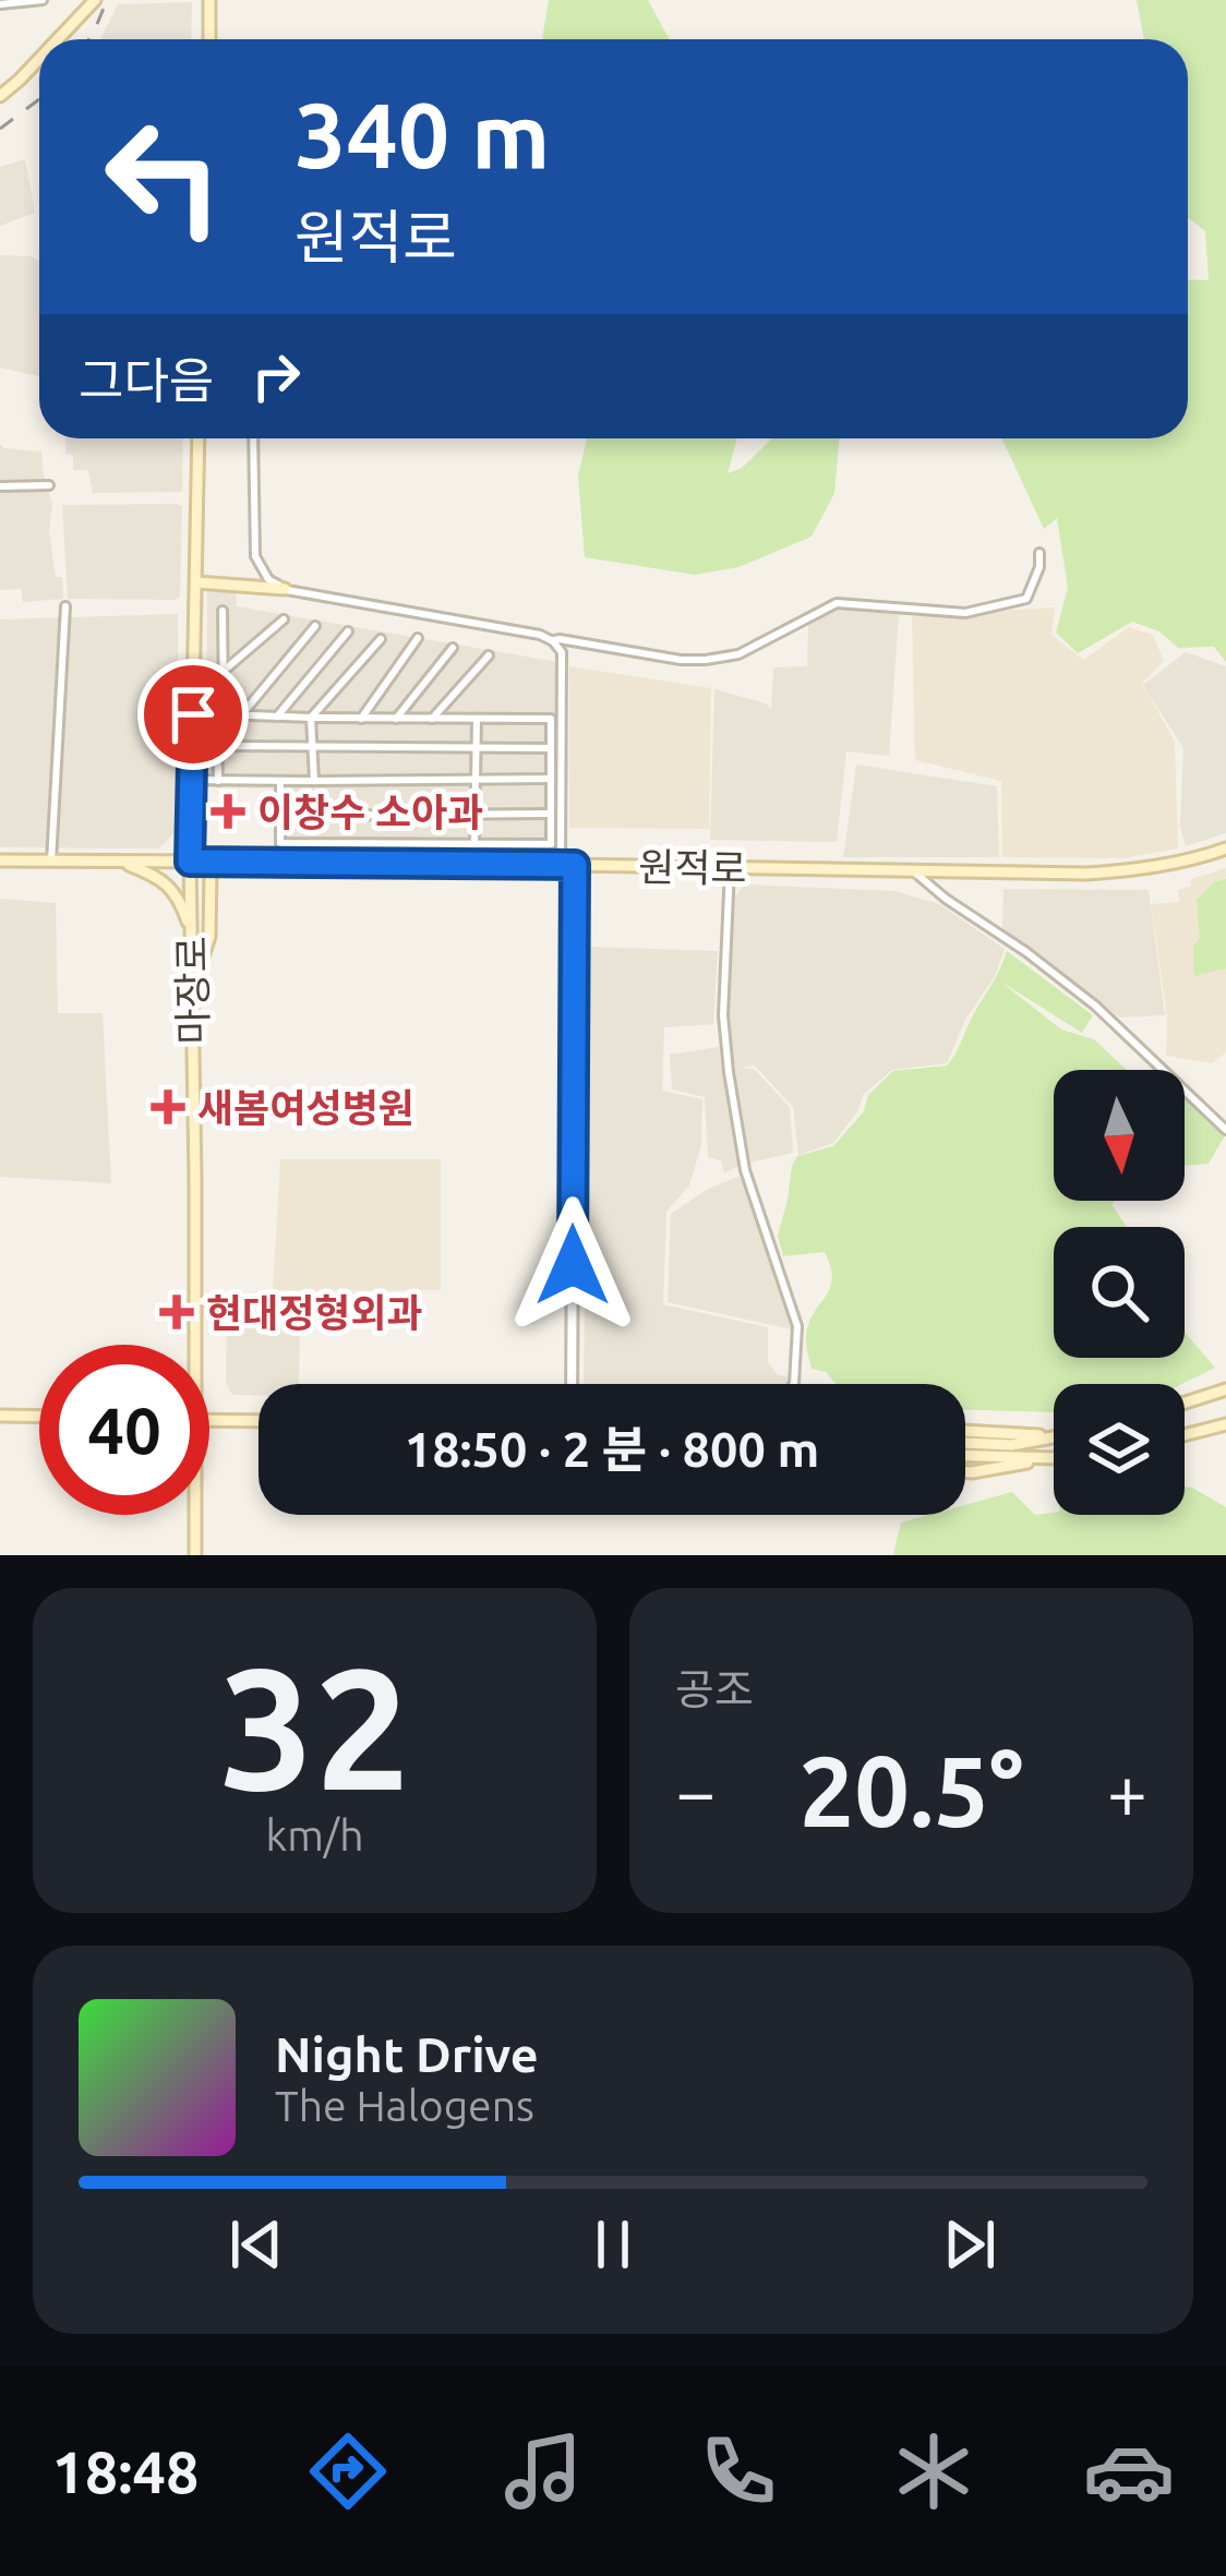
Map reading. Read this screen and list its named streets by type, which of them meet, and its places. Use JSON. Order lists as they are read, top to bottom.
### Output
{
  "streets": {
    "main road": ["원적로", "마장로"]
  },
  "crossings": [
    ["원적로", "마장로"]
  ],
  "places": {
    "health": ["이창수 소아과", "새봄여성병원", "현대정형외과"]
  },
  "north": "bottom",
  "page": {
    "turn": ["340 m", "원적로"],
    "then": "그다음",
    "limit": "40",
    "trip": "18:50 · 2 분 · 800 m",
    "tile": [
      ["32", "km/h"],
      "공조"
    ],
    "heat": ["−", "20.5°", "+"],
    "song": ["Night Drive", "The Halogens"],
    "tabs": "18:48"
  }
}
